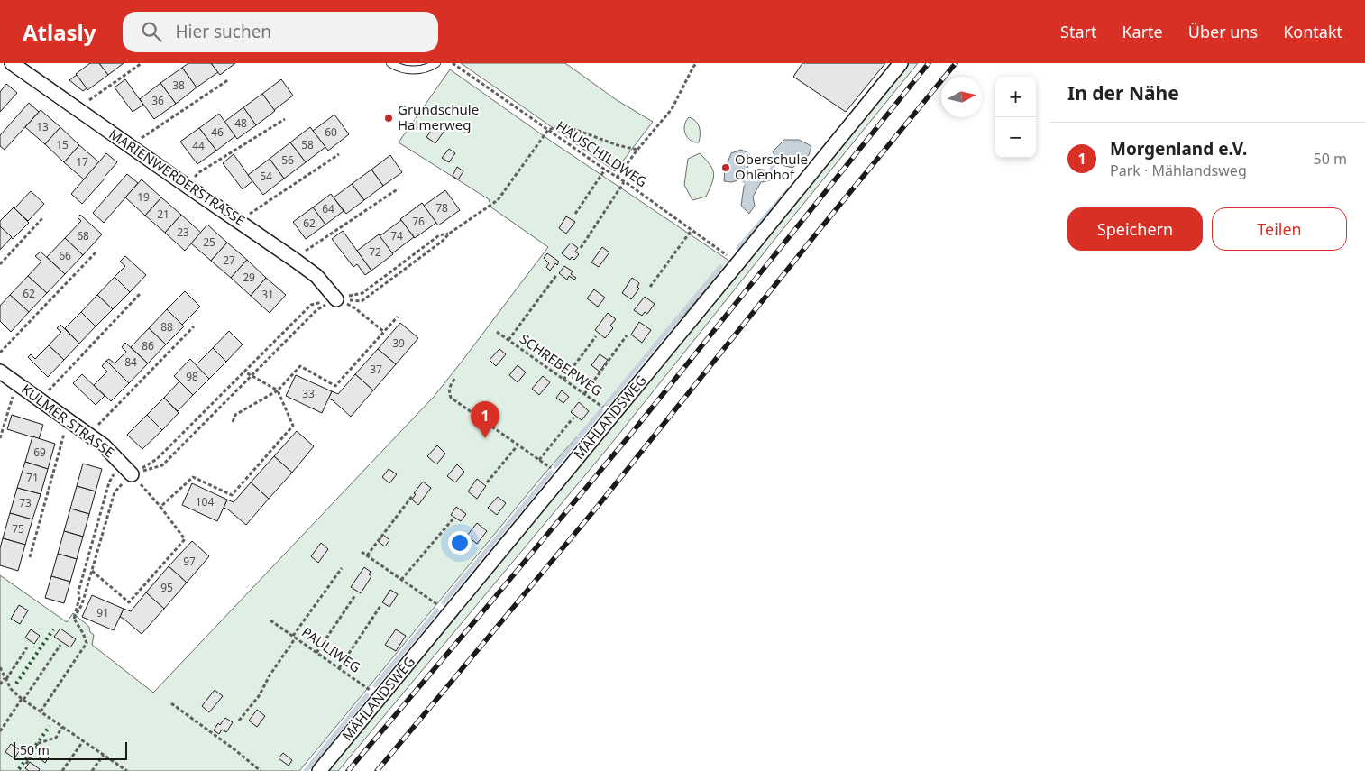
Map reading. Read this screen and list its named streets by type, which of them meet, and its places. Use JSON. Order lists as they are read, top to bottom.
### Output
{
  "streets": {
    "street": ["MARIENWERDERSTRASSE", "MÄHLANDSWEG", "KULMER STRASSE"],
    "path": ["HAUSCHILDWEG", "SCHREBERWEG", "PAULIWEG"]
  },
  "crossings": [
    ["HAUSCHILDWEG", "MÄHLANDSWEG"],
    ["SCHREBERWEG", "MÄHLANDSWEG"],
    ["MÄHLANDSWEG", "PAULIWEG"]
  ],
  "places": ["Grundschule Halmerweg", "Oberschule Ohlenhof"],
  "house_numbers": [
    "38",
    "36",
    "48",
    "13",
    "46",
    "60",
    "15",
    "58",
    "44",
    "56",
    "17",
    "54",
    "19",
    "78",
    "64",
    "21",
    "76",
    "62",
    "23",
    "68",
    "74",
    "25",
    "72",
    "66",
    "27",
    "29",
    "62",
    "31",
    "88",
    "39",
    "86",
    "84",
    "37",
    "98",
    "33",
    "69",
    "71",
    "104",
    "73",
    "75",
    "97",
    "95",
    "91"
  ],
  "scale_bar": "50 m",
  "north": "right",
  "page": {
    "header": "Atlasly",
    "search": "Hier suchen",
    "nav": [
      "Start",
      "Karte",
      "Über uns",
      "Kontakt"
    ],
    "heading": "In der Nähe",
    "map_buttons": ["+", "−"],
    "list": [
      {
        "mark": "1",
        "name": "Morgenland e.V.",
        "note": "Park · Mählandsweg",
        "value": "50 m"
      }
    ],
    "buttons": ["Speichern", "Teilen"],
    "pins": "1",
    "scale": "50 m"
  }
}
